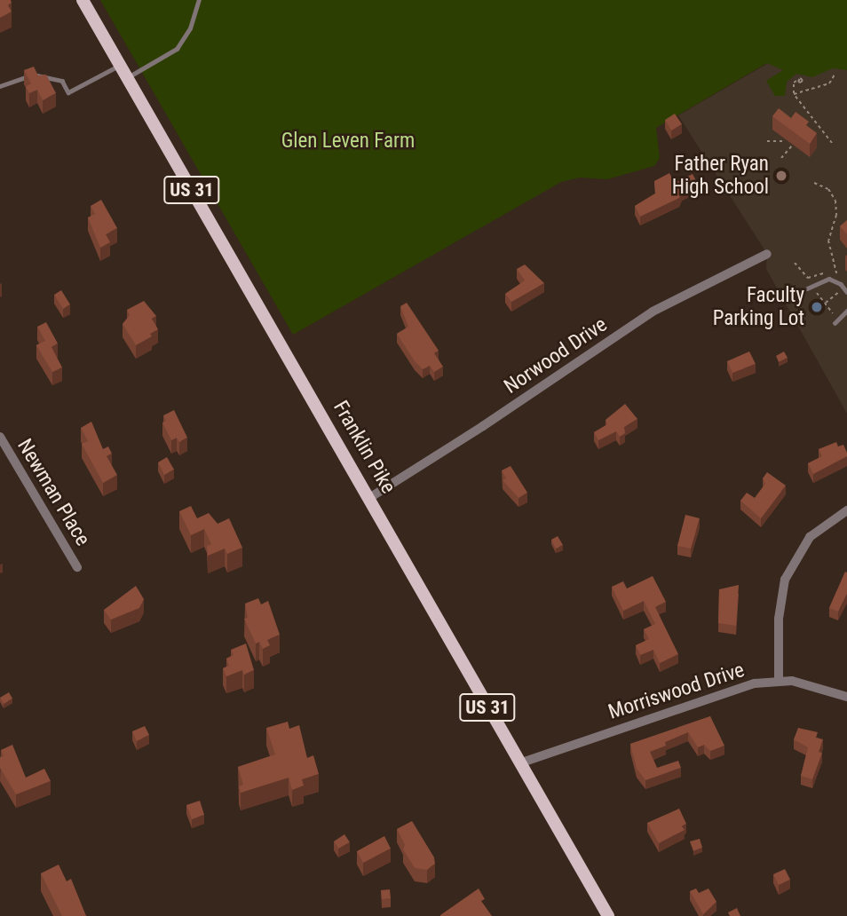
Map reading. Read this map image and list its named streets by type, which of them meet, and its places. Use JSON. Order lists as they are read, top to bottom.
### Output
{
  "streets": {
    "main road": ["US 31", "Franklin Pike"],
    "street": ["Norwood Drive", "Newman Place", "Morriswood Drive"]
  },
  "crossings": [
    ["Norwood Drive", "Franklin Pike"],
    ["Franklin Pike", "Morriswood Drive"]
  ],
  "parks": ["Glen Leven Farm"],
  "places": ["Father Ryan High School", "Faculty Parking Lot"]
}
